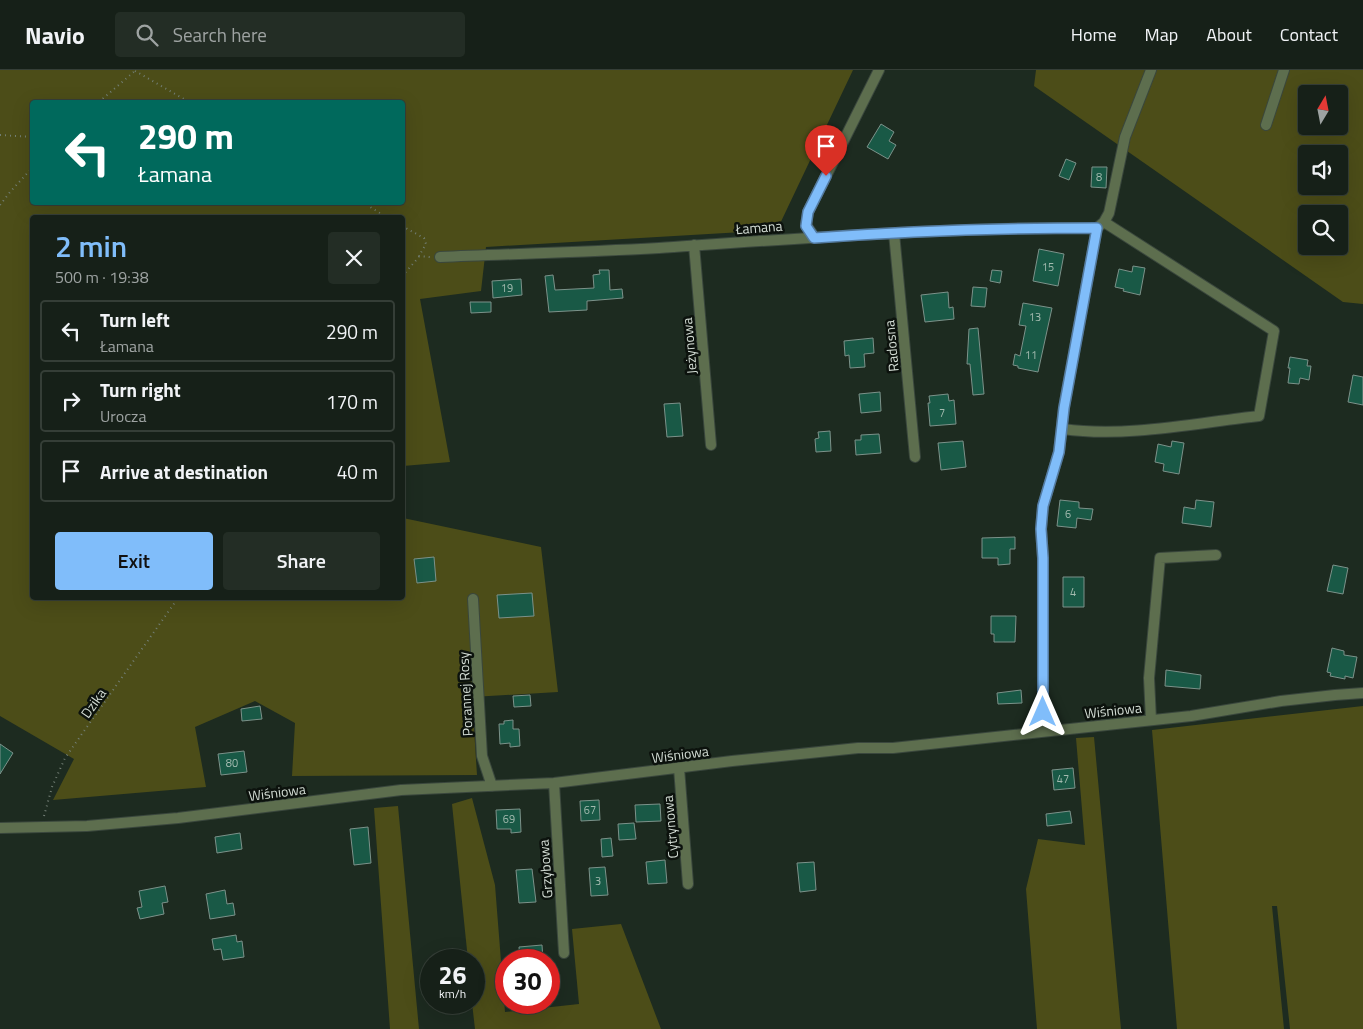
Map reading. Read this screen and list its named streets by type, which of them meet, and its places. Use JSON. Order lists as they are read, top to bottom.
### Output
{
  "streets": {
    "street": [
      "Łamana",
      "Jeżynowa",
      "Radosna",
      "Porannej Rosy",
      "Wiśniowa",
      "Cytrynowa",
      "Grzybowa"
    ],
    "path": ["Dzika"]
  },
  "crossings": [
    ["Łamana", "Jeżynowa"],
    ["Łamana", "Radosna"],
    ["Porannej Rosy", "Wiśniowa"],
    ["Dzika", "Wiśniowa"],
    ["Wiśniowa", "Cytrynowa"],
    ["Wiśniowa", "Grzybowa"]
  ],
  "house_numbers": [
    "8",
    "15",
    "19",
    "13",
    "11",
    "7",
    "6",
    "4",
    "80",
    "47",
    "67",
    "69",
    "3"
  ],
  "north": "top",
  "page": {
    "header": "Navio",
    "search": "Search here",
    "nav": [
      "Home",
      "Map",
      "About",
      "Contact"
    ],
    "turn": ["290 m", "Łamana"],
    "heading": ["2 min", "500 m · 19:38"],
    "list": [
      {
        "name": "Turn left",
        "note": "Łamana",
        "value": "290 m"
      },
      {
        "name": "Turn right",
        "note": "Urocza",
        "value": "170 m"
      },
      {
        "name": "Arrive at destination",
        "value": "40 m"
      }
    ],
    "buttons": ["Exit", "Share"],
    "speed": "26 km/h",
    "limit": "30"
  }
}
